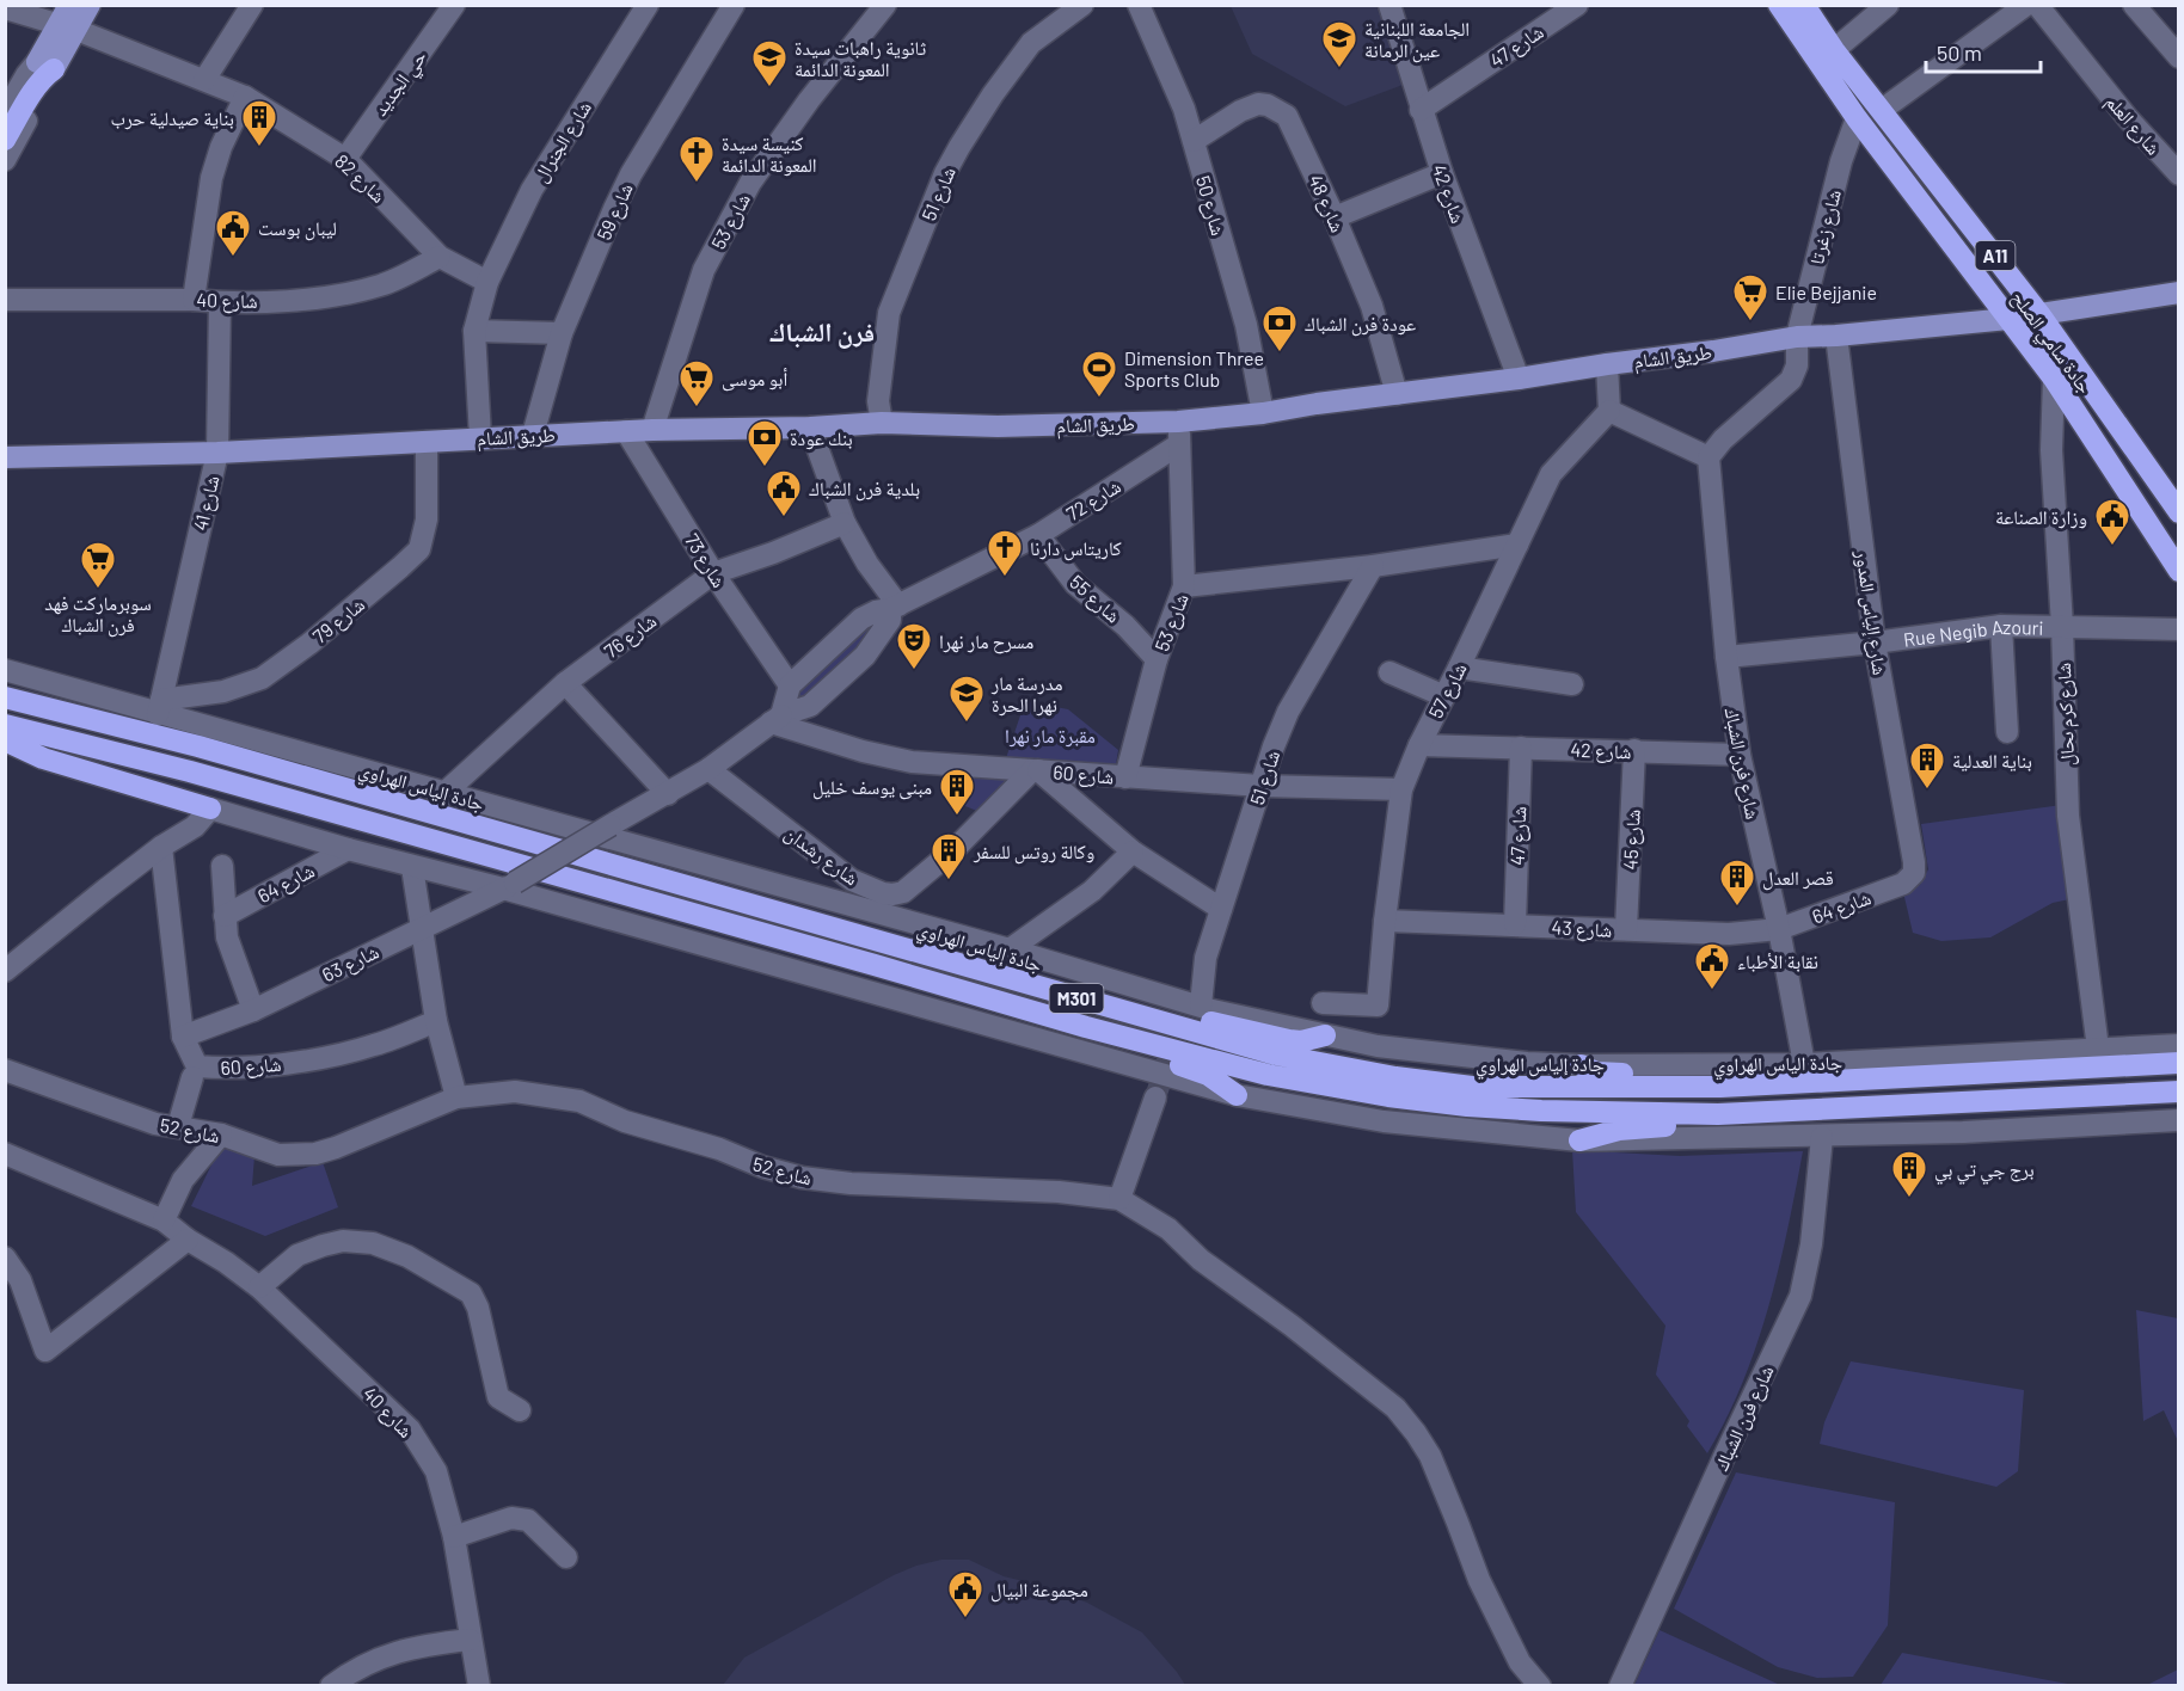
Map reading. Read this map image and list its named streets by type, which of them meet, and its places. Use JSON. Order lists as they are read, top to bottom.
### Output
{
  "streets": {
    "highway": [
      "A11",
      "جادة سامي الصلح",
      "جادة إلياس الهراوي",
      "M301"
    ],
    "main road": ["طريق الشام"],
    "street": [
      "شارع 47",
      "حي الجديد",
      "شارع العلم",
      "شارع الجنرال",
      "شارع 82",
      "شارع 51",
      "شارع 42",
      "شارع 48",
      "شارع 50",
      "شارع 59",
      "شارع 53",
      "شارع زغرتا",
      "شارع 40",
      "شارع 72",
      "شارع 41",
      "شارع 73",
      "شارع 55",
      "شارع إلياس المدور",
      "شارع 79",
      "Rue Negib Azouri",
      "شارع 76",
      "شارع 57",
      "شارع كرم ىحال",
      "شارع فرن الشباك",
      "شارع 60",
      "شارع 45",
      "شارع رشدان",
      "شارع 64",
      "شارع 43",
      "شارع 63",
      "جادة الياس الهراوي",
      "شارع 52"
    ]
  },
  "crossings": [
    ["شارع 47", "شارع 42"],
    ["شارع 47", "شارع 43"],
    ["حي الجديد", "شارع 82"],
    ["شارع الجنرال", "شارع 82"],
    ["شارع 82", "شارع 40"],
    ["شارع 51", "طريق الشام"],
    ["شارع 51", "شارع 60"],
    ["شارع 51", "جادة إلياس الهراوي"],
    ["شارع 42", "طريق الشام"],
    ["شارع 42", "شارع 57"],
    ["شارع 42", "شارع فرن الشباك"],
    ["شارع 42", "شارع 45"],
    ["شارع 48", "شارع 50"],
    ["شارع 48", "طريق الشام"],
    ["شارع 50", "طريق الشام"],
    ["شارع 59", "طريق الشام"],
    ["شارع 53", "طريق الشام"],
    ["شارع 53", "شارع 72"],
    ["شارع 53", "شارع 55"],
    ["شارع 53", "شارع 60"],
    ["شارع زغرتا", "جادة سامي الصلح"],
    ["شارع زغرتا", "طريق الشام"],
    ["شارع 40", "شارع 41"],
    ["جادة سامي الصلح", "طريق الشام"],
    ["جادة سامي الصلح", "شارع كرم ىحال"],
    ["طريق الشام", "شارع 41"],
    ["طريق الشام", "شارع 73"],
    ["طريق الشام", "شارع إلياس المدور"],
    ["طريق الشام", "شارع 79"],
    ["شارع 72", "شارع 73"],
    ["شارع 72", "شارع 55"],
    ["شارع 41", "شارع 79"],
    ["شارع 41", "جادة إلياس الهراوي"],
    ["شارع 73", "شارع 76"],
    ["شارع إلياس المدور", "Rue Negib Azouri"],
    ["شارع إلياس المدور", "شارع 64"],
    ["شارع 79", "جادة إلياس الهراوي"],
    ["Rue Negib Azouri", "شارع كرم ىحال"],
    ["Rue Negib Azouri", "شارع فرن الشباك"],
    ["شارع 76", "جادة إلياس الهراوي"],
    ["شارع 57", "شارع 60"],
    ["شارع 57", "شارع 43"],
    ["شارع كرم ىحال", "جادة الياس الهراوي"],
    ["شارع فرن الشباك", "شارع 64"],
    ["شارع فرن الشباك", "شارع 43"],
    ["شارع فرن الشباك", "جادة الياس الهراوي"],
    ["شارع 60", "شارع رشدان"],
    ["شارع 60", "شارع 63"],
    ["جادة إلياس الهراوي", "جادة الياس الهراوي"],
    ["شارع 45", "شارع 43"],
    ["شارع 64", "شارع 43"]
  ],
  "districts": ["فرن الشباك"],
  "parks": ["مقبرة مار نهرا"],
  "places": {
    "school or university": ["الجامعة اللبنانية عين الرمانة", "ثانوية راهبات سيدة المعونة الدائمة", "مدرسة مار نهرا الحرة"],
    "building": [
      "بناية صيدلية حرب",
      "بناية العدلية",
      "مبنى يوسف خليل",
      "وكالة روتس للسفر",
      "قصر العدل",
      "برج جي تي بي"
    ],
    "church": ["كنيسة سيدة المعونة الدائمة", "كاريتاس دارنا"],
    "public building": [
      "ليبان بوست",
      "بلدية فرن الشباك",
      "وزارة الصناعة",
      "نقابة الأطباء",
      "مجموعة البيال"
    ],
    "supermarket": ["Elie Bejjanie", "أبو موسى", "سوبرماركت فهد فرن الشباك"],
    "bank": ["عودة فرن الشباك", "بنك عودة"],
    "sports": ["Dimension Three Sports Club"],
    "theatre": ["مسرح مار نهرا"]
  },
  "scale_bar": "50 m"
}
